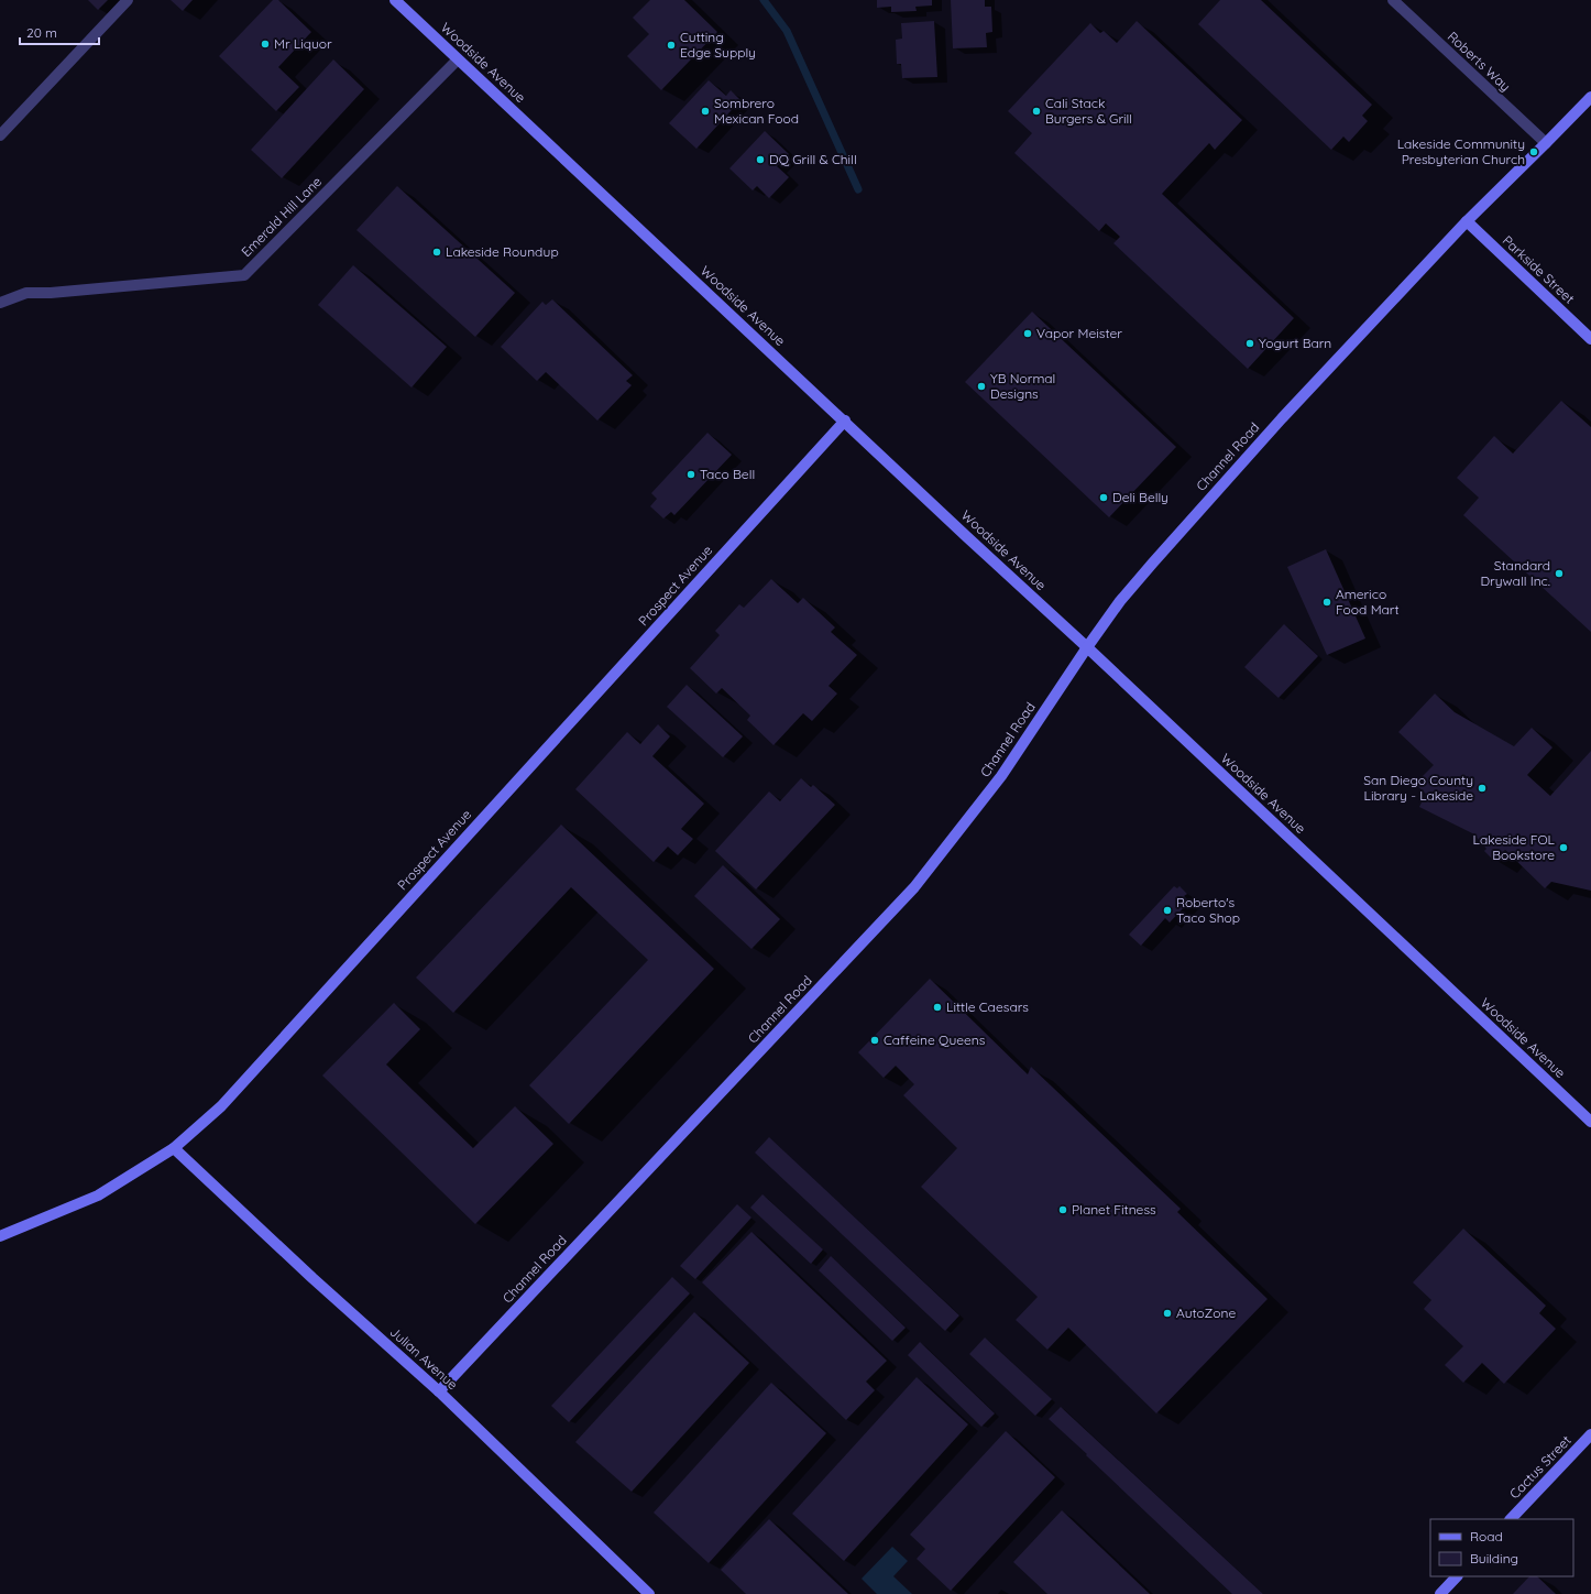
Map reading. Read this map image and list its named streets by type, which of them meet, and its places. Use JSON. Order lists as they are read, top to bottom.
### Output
{
  "streets": {
    "street": [
      "Roberts Way",
      "Woodside Avenue",
      "Emerald Hill Lane",
      "Parkside Street",
      "Channel Road",
      "Prospect Avenue",
      "Julian Avenue",
      "Cactus Street"
    ]
  },
  "crossings": [
    ["Roberts Way", "Channel Road"],
    ["Woodside Avenue", "Emerald Hill Lane"],
    ["Woodside Avenue", "Channel Road"],
    ["Woodside Avenue", "Prospect Avenue"],
    ["Parkside Street", "Channel Road"],
    ["Channel Road", "Julian Avenue"],
    ["Prospect Avenue", "Julian Avenue"]
  ],
  "places": [
    "Mr Liquor",
    "Cutting Edge Supply",
    "Sombrero Mexican Food",
    "Cali Stack Burgers & Grill",
    "Lakeside Community Presbyterian Church",
    "DQ Grill & Chill",
    "Lakeside Roundup",
    "Vapor Meister",
    "Yogurt Barn",
    "YB Normal Designs",
    "Taco Bell",
    "Deli Belly",
    "Standard Drywall Inc.",
    "Americo Food Mart",
    "San Diego County Library - Lakeside",
    "Lakeside FOL Bookstore",
    "Roberto's Taco Shop",
    "Little Caesars",
    "Caffeine Queens",
    "Planet Fitness",
    "AutoZone"
  ],
  "legend": ["Road", "Building"],
  "scale_bar": "20 m"
}
